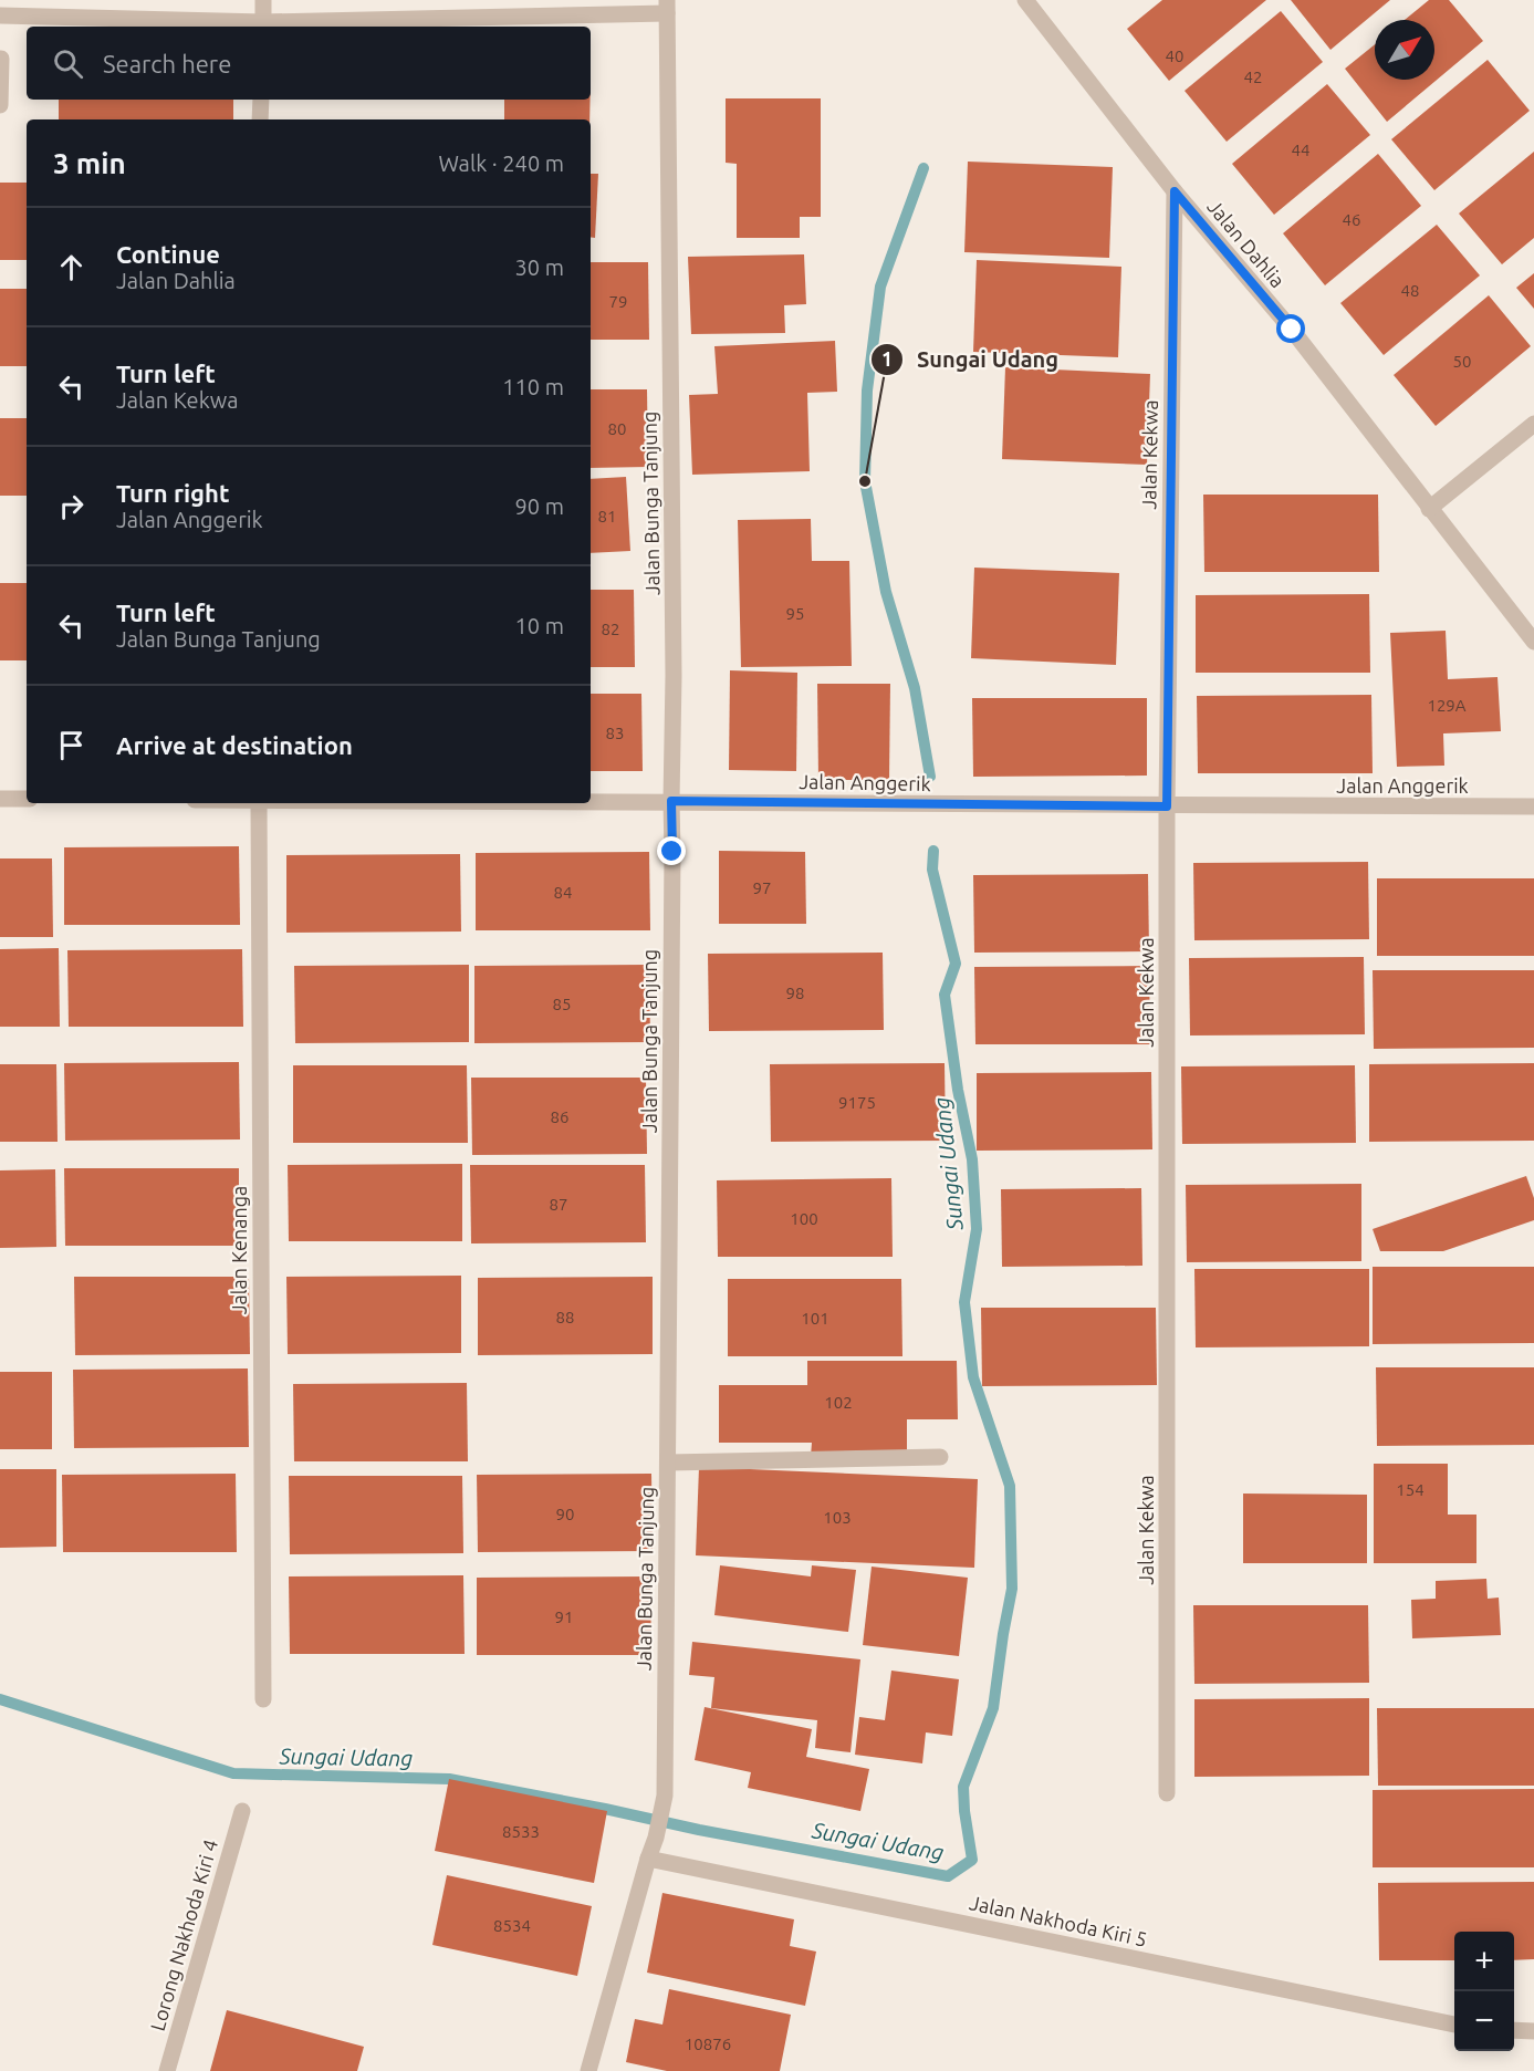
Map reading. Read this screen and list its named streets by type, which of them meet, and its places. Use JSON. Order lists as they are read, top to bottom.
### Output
{
  "streets": {
    "street": [
      "Jalan Dahlia",
      "Jalan Kekwa",
      "Jalan Bunga Tanjung",
      "Jalan Anggerik",
      "Jalan Kenanga",
      "Jalan Nakhoda Kiri 5",
      "Lorong Nakhoda Kiri 4"
    ]
  },
  "crossings": [
    ["Jalan Dahlia", "Jalan Kekwa"],
    ["Jalan Kekwa", "Jalan Anggerik"],
    ["Jalan Bunga Tanjung", "Jalan Anggerik"],
    ["Jalan Bunga Tanjung", "Jalan Nakhoda Kiri 5"]
  ],
  "water": ["Sungai Udang"],
  "places": ["Sungai Udang"],
  "house_numbers": [
    "40",
    "42",
    "44",
    "46",
    "48",
    "79",
    "50",
    "80",
    "81",
    "95",
    "82",
    "129A",
    "83",
    "97",
    "84",
    "98",
    "85",
    "9175",
    "86",
    "87",
    "100",
    "88",
    "101",
    "102",
    "154",
    "90",
    "103",
    "91",
    "8533",
    "8534",
    "10876"
  ],
  "north": "top right",
  "page": {
    "search": "Search here",
    "heading": ["3 min", "Walk · 240 m"],
    "list": [
      ["Continue", "Jalan Dahlia", "30 m"],
      ["Turn left", "Jalan Kekwa", "110 m"],
      ["Turn right", "Jalan Anggerik", "90 m"],
      ["Turn left", "Jalan Bunga Tanjung", "10 m"],
      "Arrive at destination"
    ],
    "map_buttons": ["+", "−"]
  }
}
